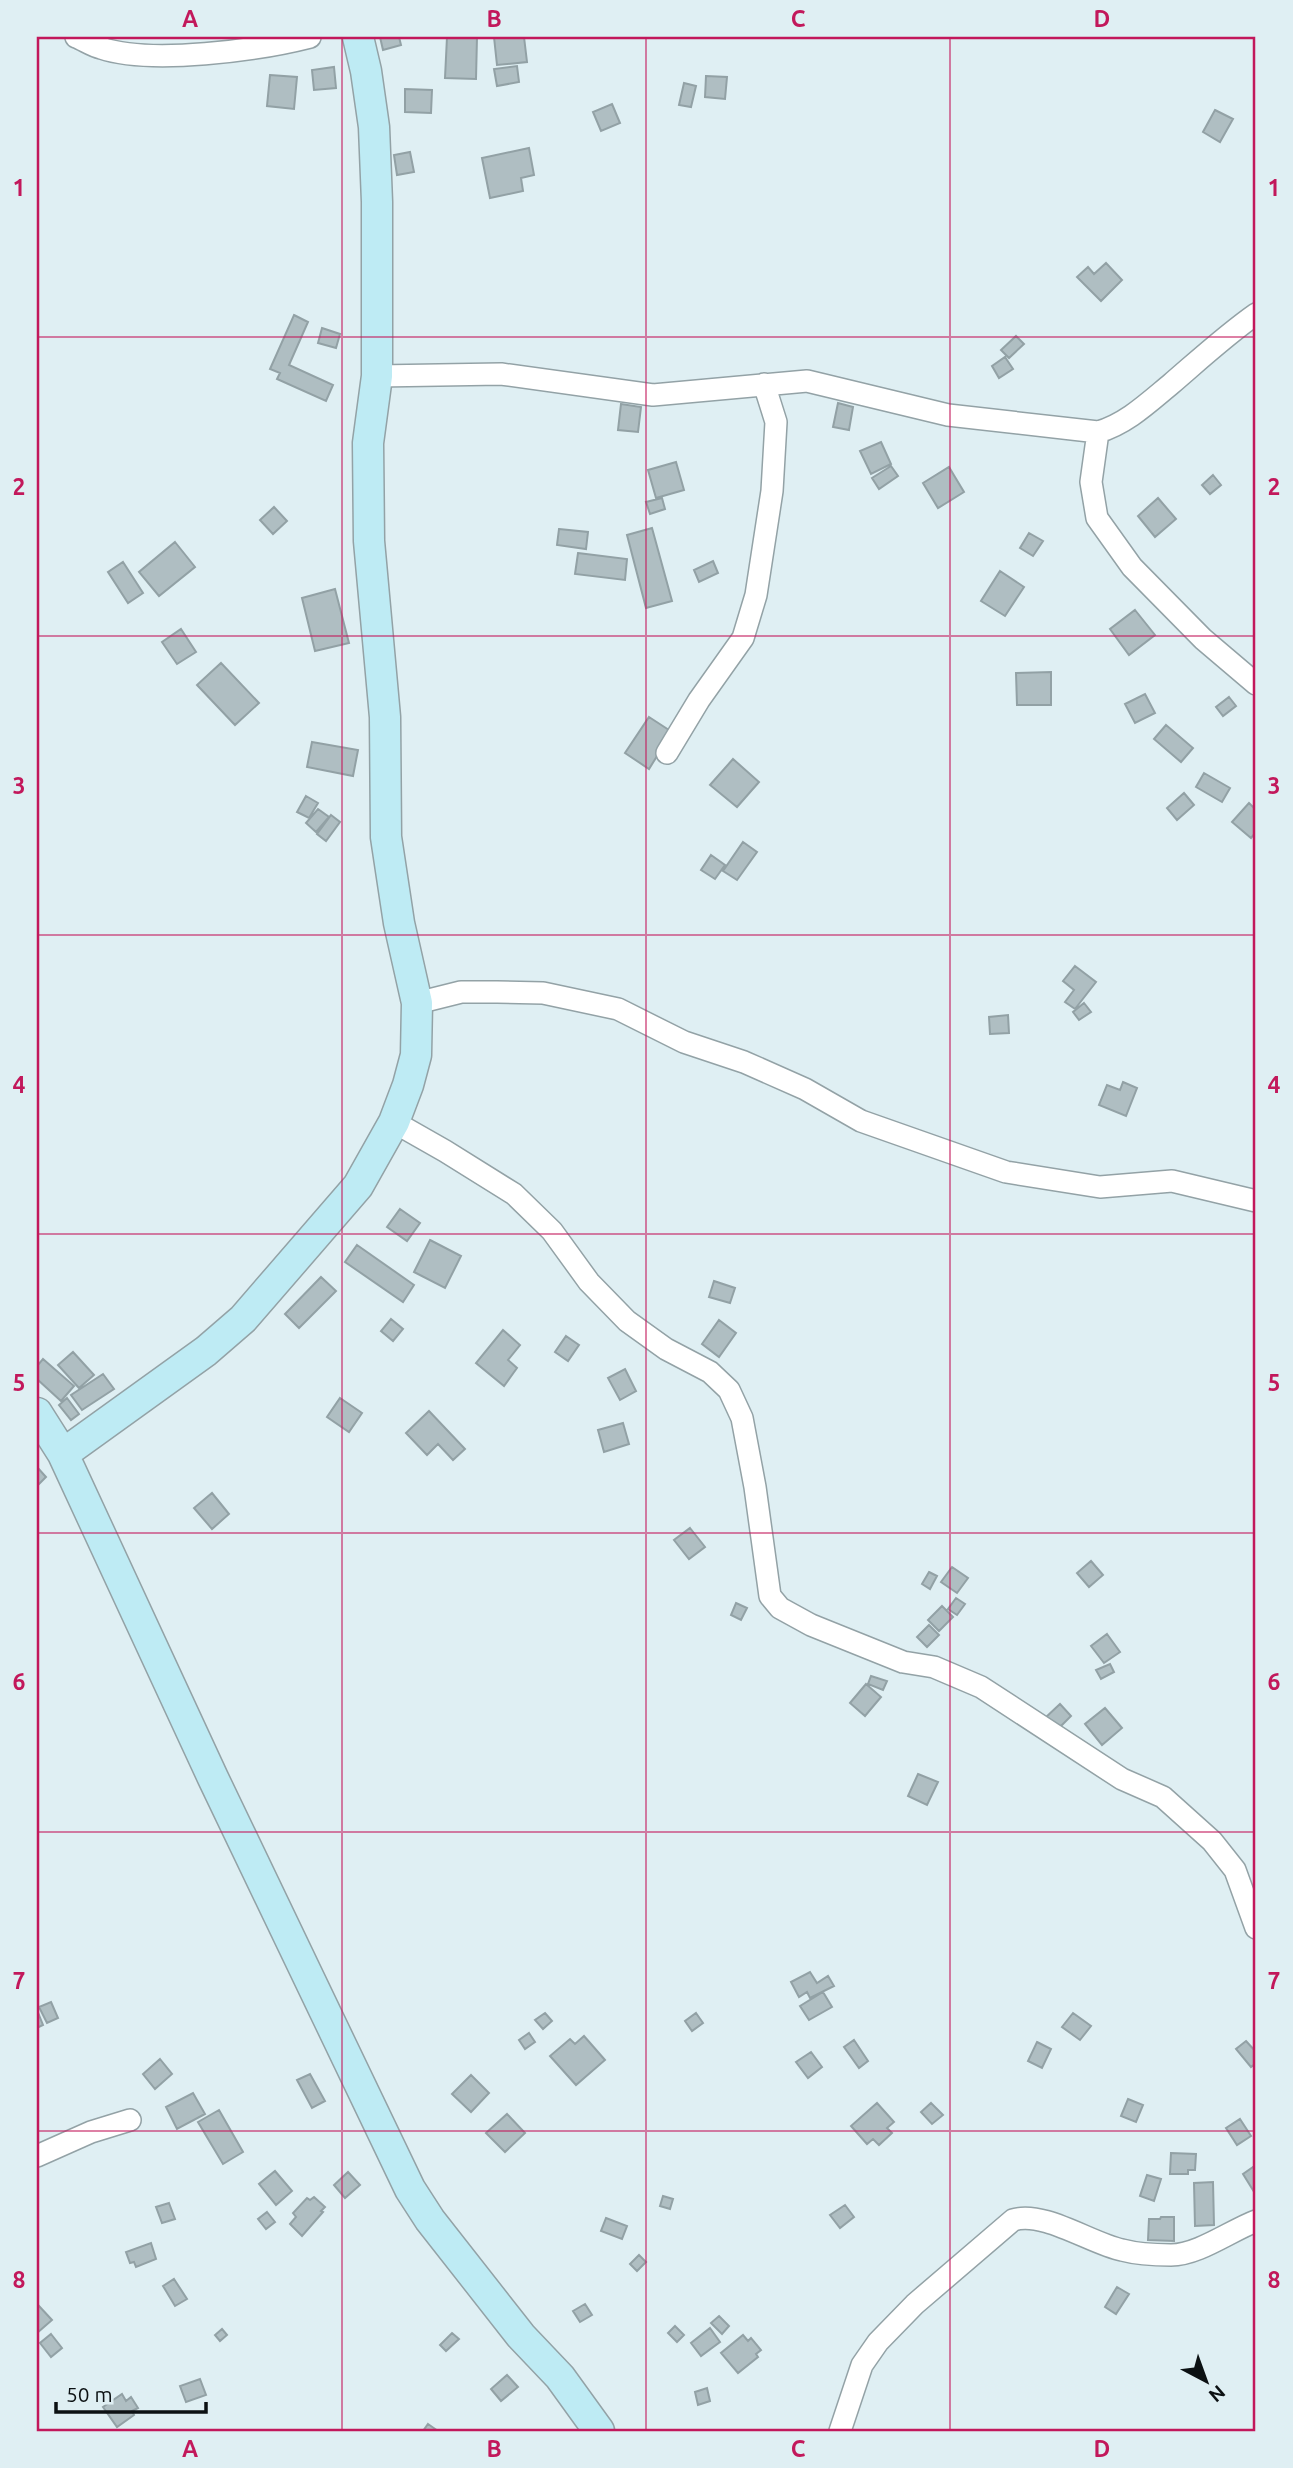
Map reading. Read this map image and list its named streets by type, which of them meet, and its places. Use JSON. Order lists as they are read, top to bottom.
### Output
{
  "scale_bar": "50 m",
  "north": "bottom right",
  "grid": {
    "columns": [
      "A",
      "B",
      "C",
      "D"
    ],
    "rows": [
      "1",
      "2",
      "3",
      "4",
      "5",
      "6",
      "7",
      "8"
    ]
  }
}
